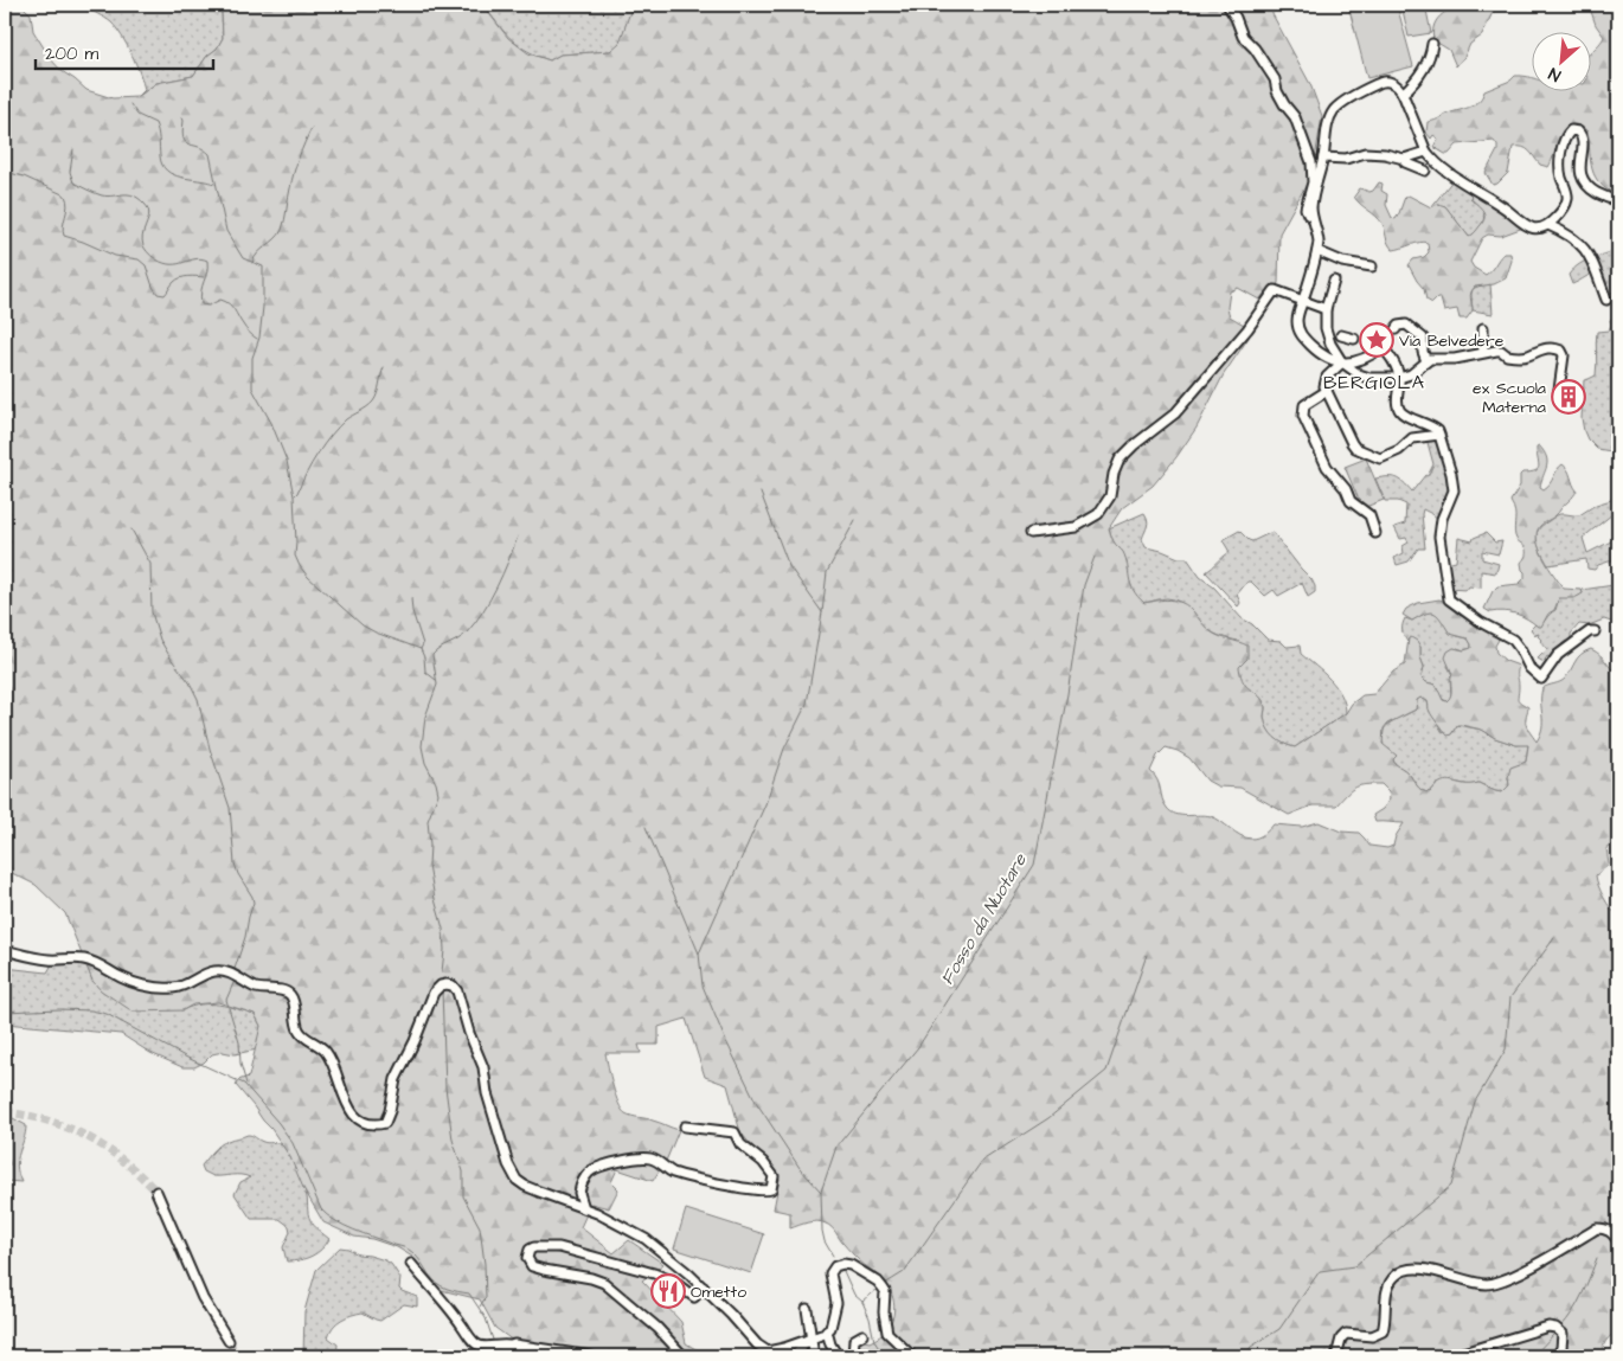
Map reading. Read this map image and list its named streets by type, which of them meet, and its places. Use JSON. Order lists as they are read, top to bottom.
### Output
{
  "districts": ["BERGIOLA"],
  "water": ["Fosso da Nuotare"],
  "places": {
    "place": ["Via Belvedere"],
    "building": ["ex Scuola Materna"],
    "restaurant": ["Ometto"]
  },
  "scale_bar": "200 m",
  "north": "bottom left"
}
